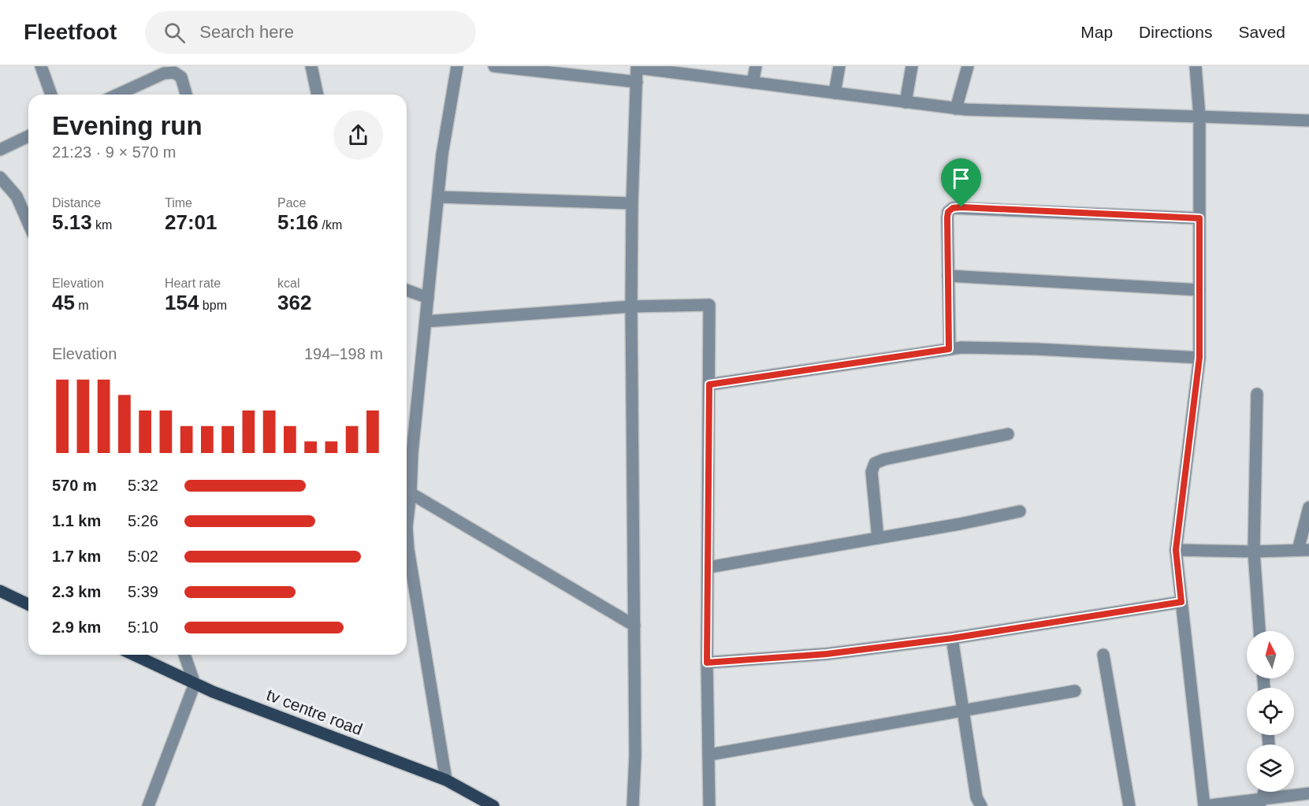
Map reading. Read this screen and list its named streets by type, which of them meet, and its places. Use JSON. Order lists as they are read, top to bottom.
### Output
{
  "streets": {
    "main road": ["tv centre road"]
  },
  "north": "top",
  "page": {
    "header": "Fleetfoot",
    "search": "Search here",
    "nav": ["Map", "Directions", "Saved"],
    "heading": ["Evening run", "21:23 · 9 × 570 m"],
    "stats": [
      ["Distance", "5.13 km"],
      ["Time", "27:01"],
      ["Pace", "5:16 /km"],
      ["Elevation", "45 m"],
      ["Heart rate", "154 bpm"],
      ["kcal", "362"]
    ],
    "chart": ["Elevation", "194–198 m"],
    "list": [
      {
        "name": "570 m",
        "note": "5:32"
      },
      {
        "name": "1.1 km",
        "note": "5:26"
      },
      {
        "name": "1.7 km",
        "note": "5:02"
      },
      {
        "name": "2.3 km",
        "note": "5:39"
      },
      {
        "name": "2.9 km",
        "note": "5:10"
      }
    ]
  }
}
